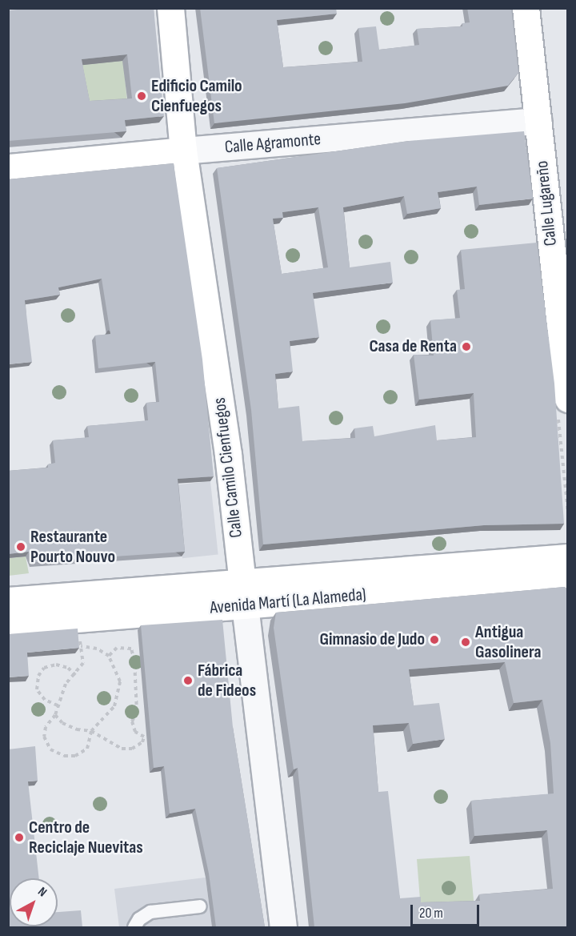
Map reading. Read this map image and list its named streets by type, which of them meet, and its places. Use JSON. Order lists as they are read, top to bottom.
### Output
{
  "streets": {
    "main road": [
      "Calle Agramonte",
      "Calle Lugareño",
      "Calle Camilo Cienfuegos",
      "Avenida Martí (La Alameda)"
    ]
  },
  "crossings": [
    ["Calle Agramonte", "Calle Lugareño"],
    ["Calle Agramonte", "Calle Camilo Cienfuegos"],
    ["Calle Camilo Cienfuegos", "Avenida Martí (La Alameda)"]
  ],
  "places": [
    "Edificio Camilo Cienfuegos",
    "Casa de Renta",
    "Restaurante Pourto Nouvo",
    "Gimnasio de Judo",
    "Antigua Gasolinera",
    "Fábrica de Fideos",
    "Centro de Reciclaje Nuevitas"
  ],
  "scale_bar": "20 m",
  "north": "top right"
}
